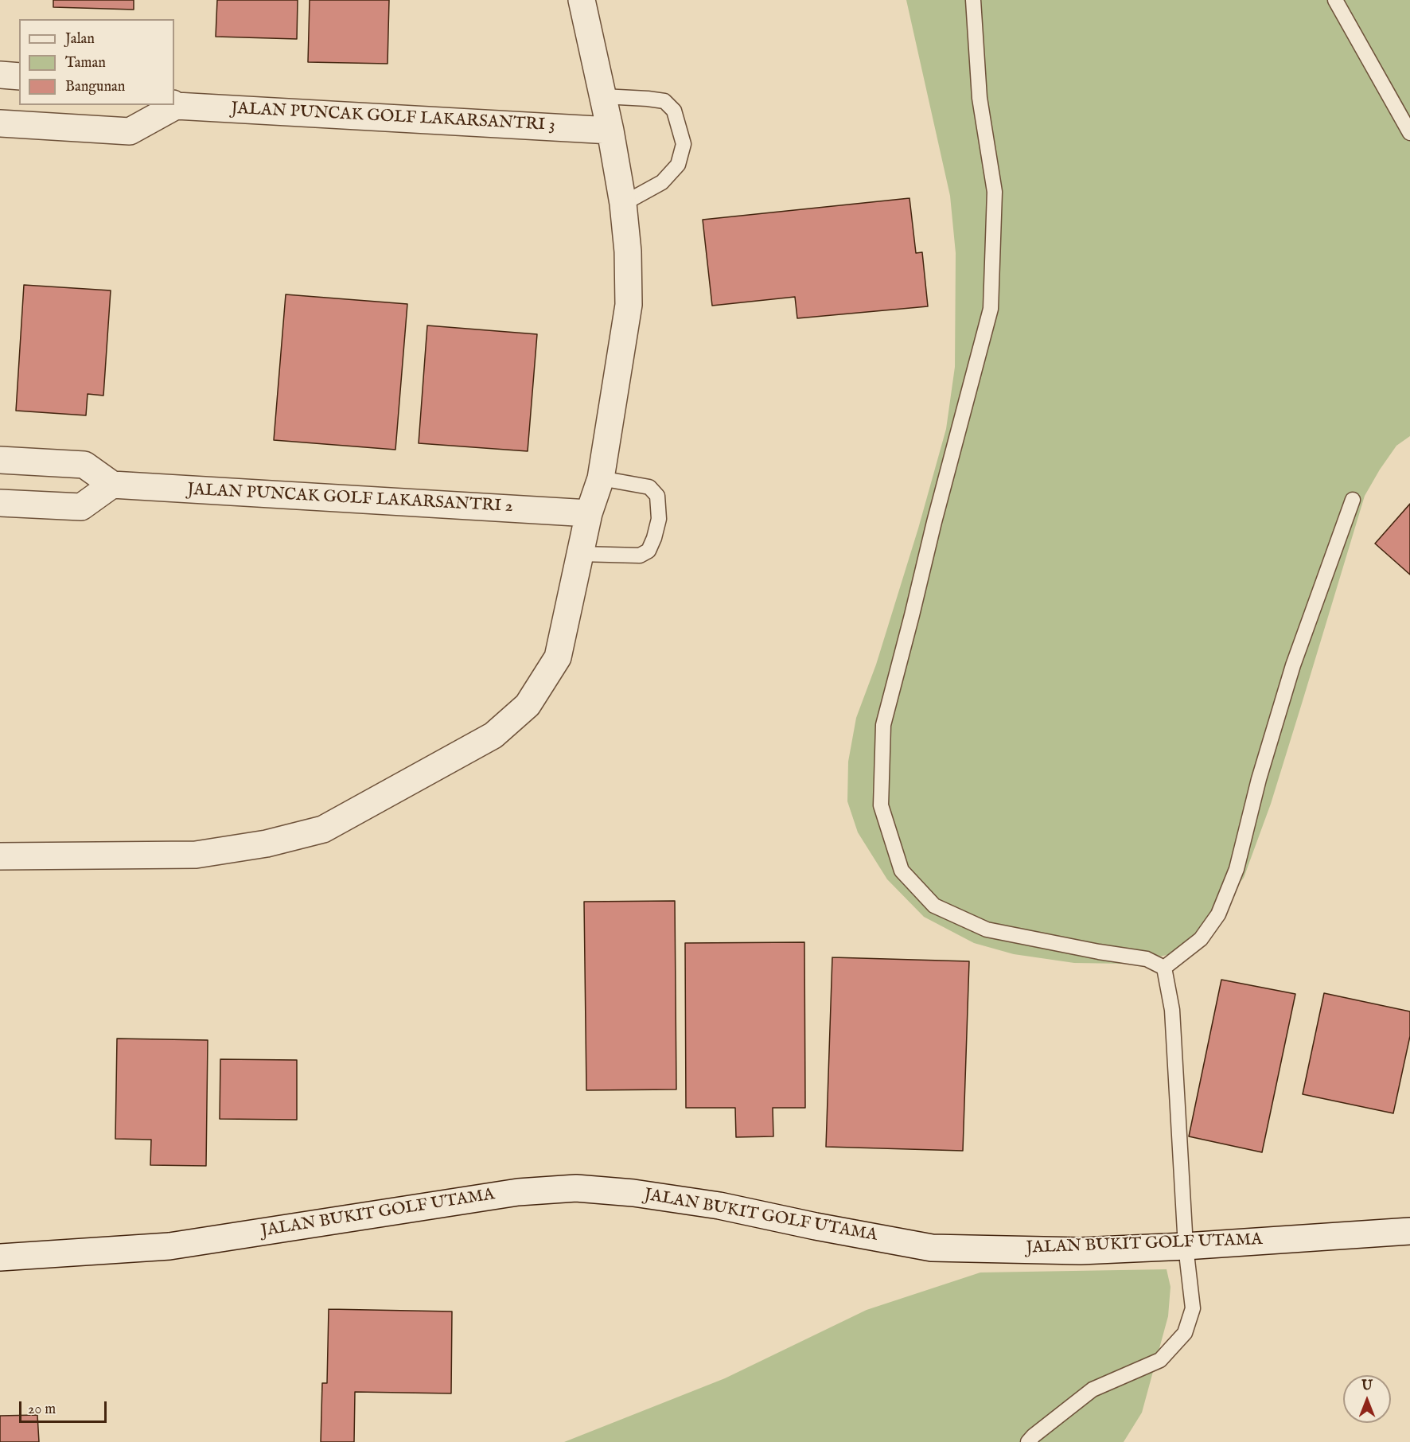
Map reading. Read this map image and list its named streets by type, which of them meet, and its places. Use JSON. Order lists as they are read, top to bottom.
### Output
{
  "streets": {
    "street": ["JALAN PUNCAK GOLF LAKARSANTRI 3", "JALAN PUNCAK GOLF LAKARSANTRI 2", "JALAN BUKIT GOLF UTAMA"]
  },
  "legend": ["Jalan", "Taman", "Bangunan"],
  "scale_bar": "20 m",
  "north": "top"
}
